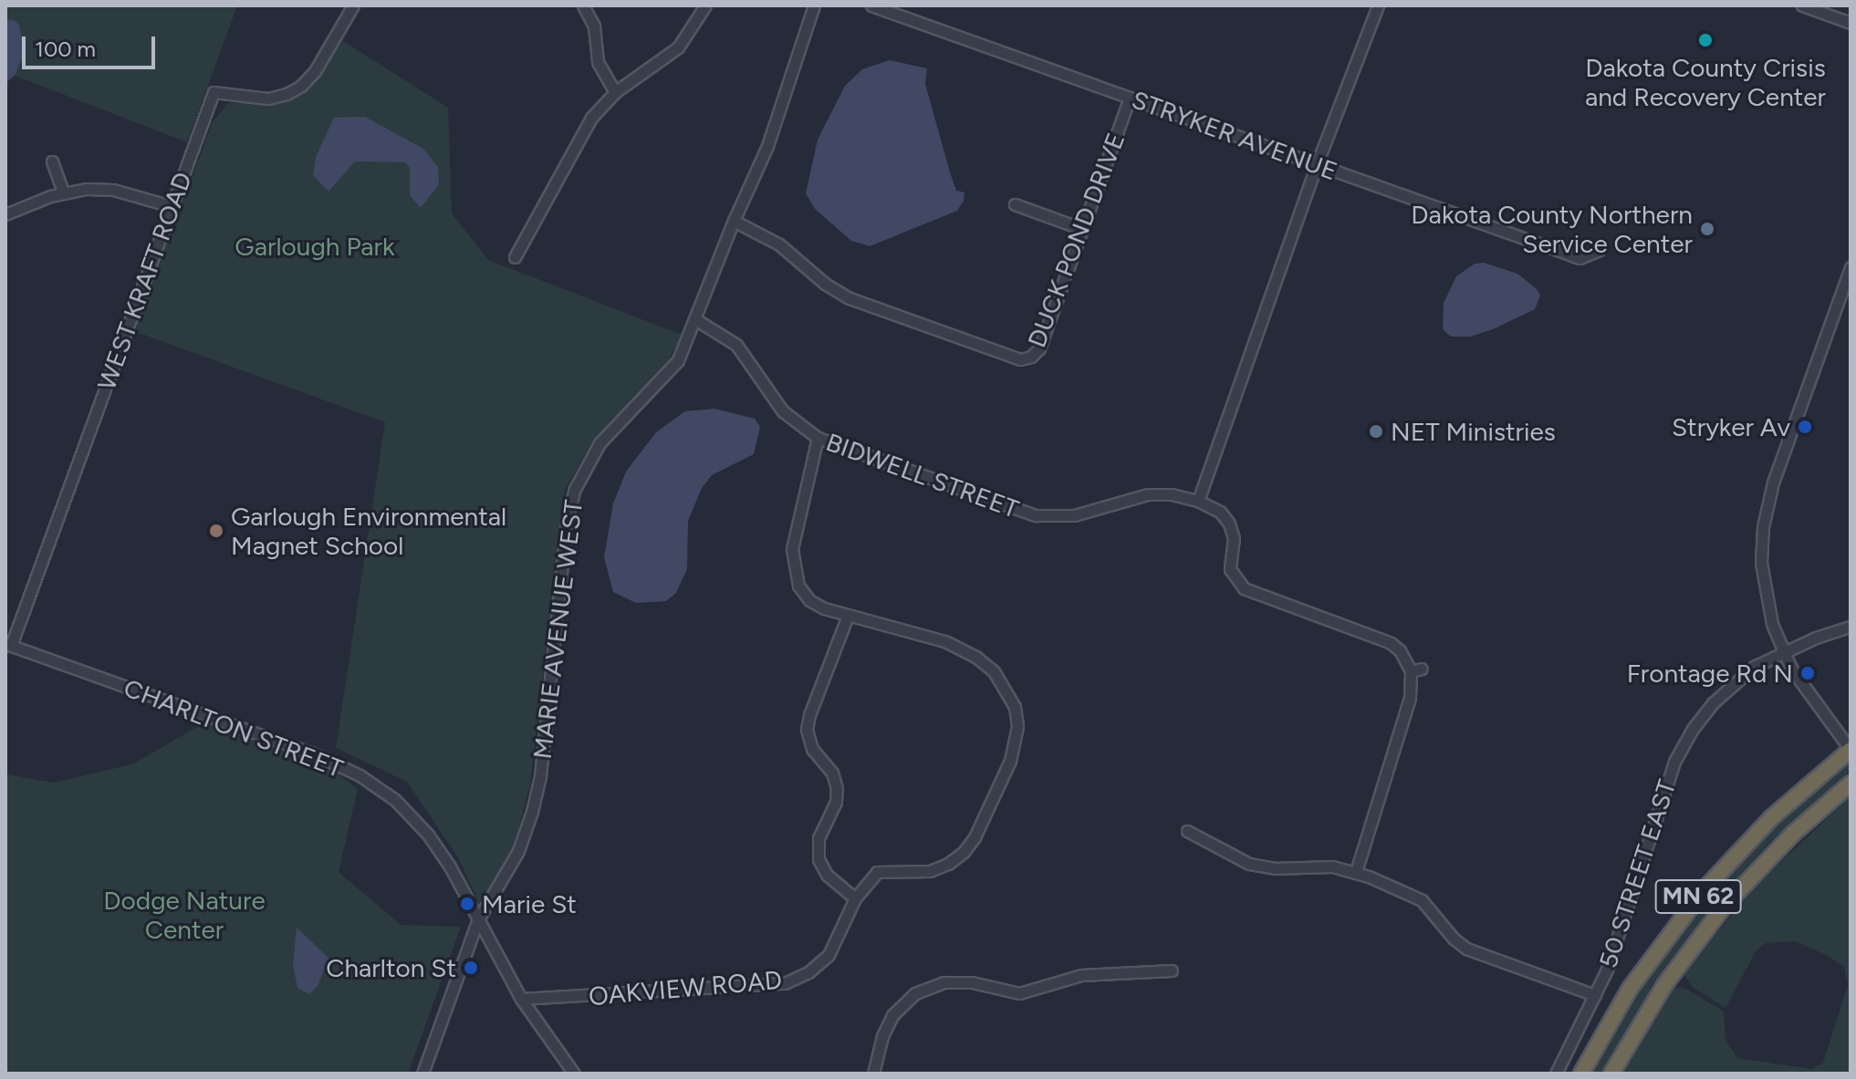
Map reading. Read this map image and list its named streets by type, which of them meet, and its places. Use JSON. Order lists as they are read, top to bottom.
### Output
{
  "streets": {
    "highway": ["MN 62"],
    "street": [
      "STRYKER AVENUE",
      "DUCK POND DRIVE",
      "WEST KRAFT ROAD",
      "BIDWELL STREET",
      "MARIE AVENUE WEST",
      "CHARLTON STREET",
      "50 STREET EAST",
      "OAKVIEW ROAD"
    ]
  },
  "crossings": [
    ["STRYKER AVENUE", "DUCK POND DRIVE"],
    ["DUCK POND DRIVE", "MARIE AVENUE WEST"],
    ["WEST KRAFT ROAD", "CHARLTON STREET"],
    ["BIDWELL STREET", "MARIE AVENUE WEST"],
    ["BIDWELL STREET", "OAKVIEW ROAD"],
    ["MARIE AVENUE WEST", "CHARLTON STREET"],
    ["CHARLTON STREET", "OAKVIEW ROAD"]
  ],
  "parks": ["Garlough Park", "Dodge Nature Center"],
  "places": [
    "Dakota County Crisis and Recovery Center",
    "Dakota County Northern Service Center",
    "Stryker Av",
    "NET Ministries",
    "Garlough Environmental Magnet School",
    "Frontage Rd N",
    "Marie St",
    "Charlton St"
  ],
  "scale_bar": "100 m"
}
